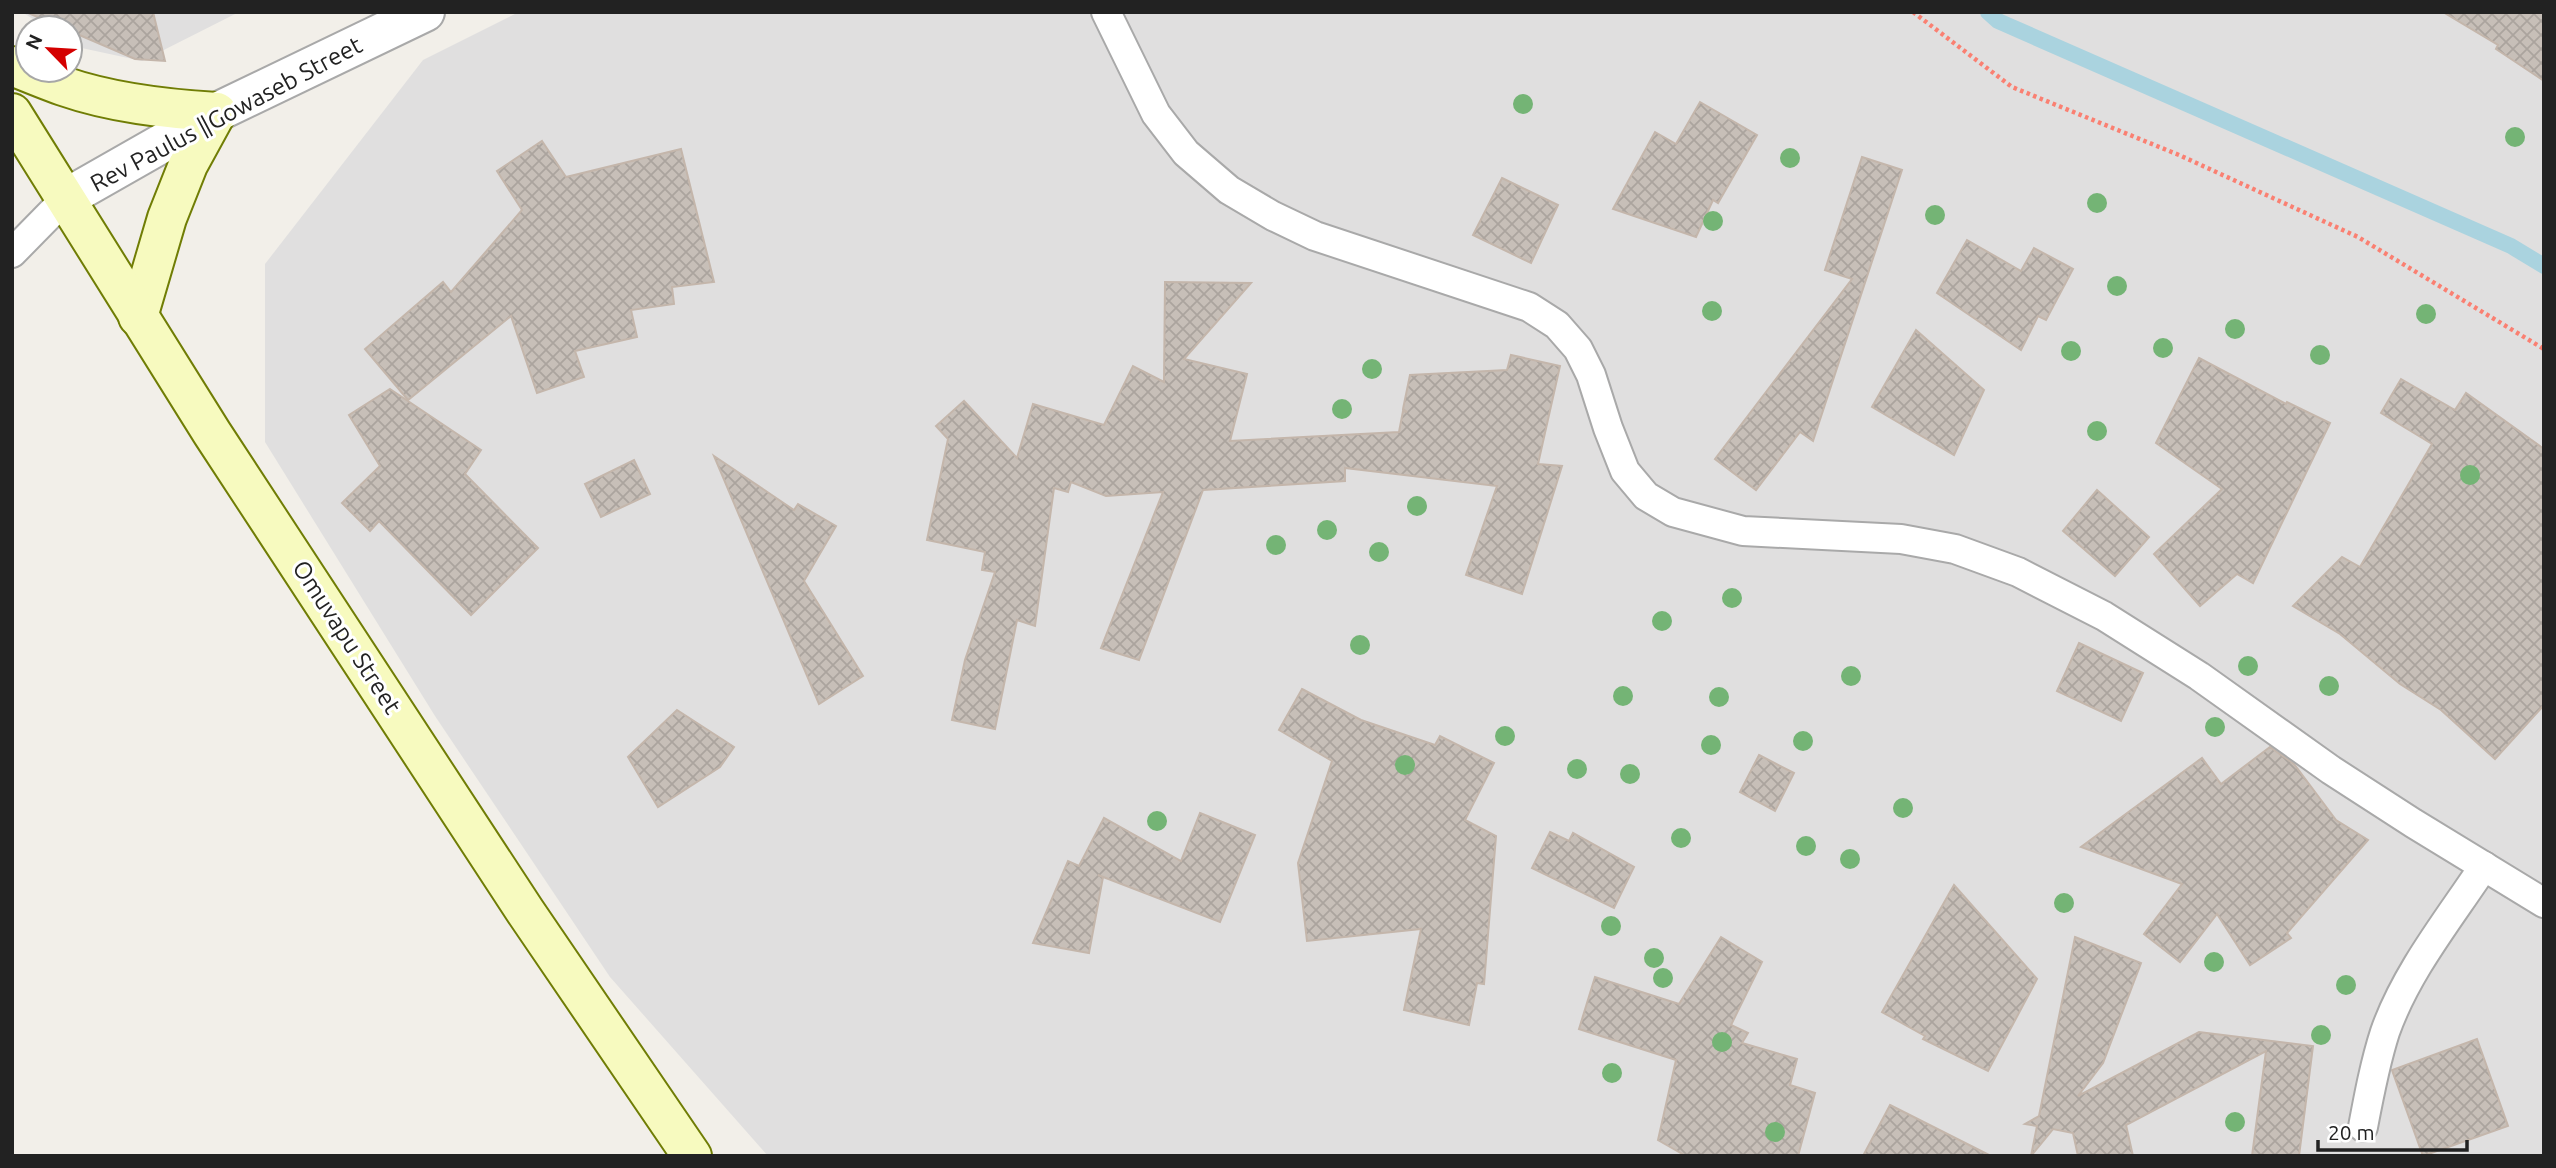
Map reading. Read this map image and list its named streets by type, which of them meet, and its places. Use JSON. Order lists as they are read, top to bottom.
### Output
{
  "streets": {
    "street": ["Rev Paulus ǁGowaseb Street", "Omuvapu Street"]
  },
  "crossings": [
    ["Rev Paulus ǁGowaseb Street", "Omuvapu Street"]
  ],
  "scale_bar": "20 m",
  "north": "top left"
}
